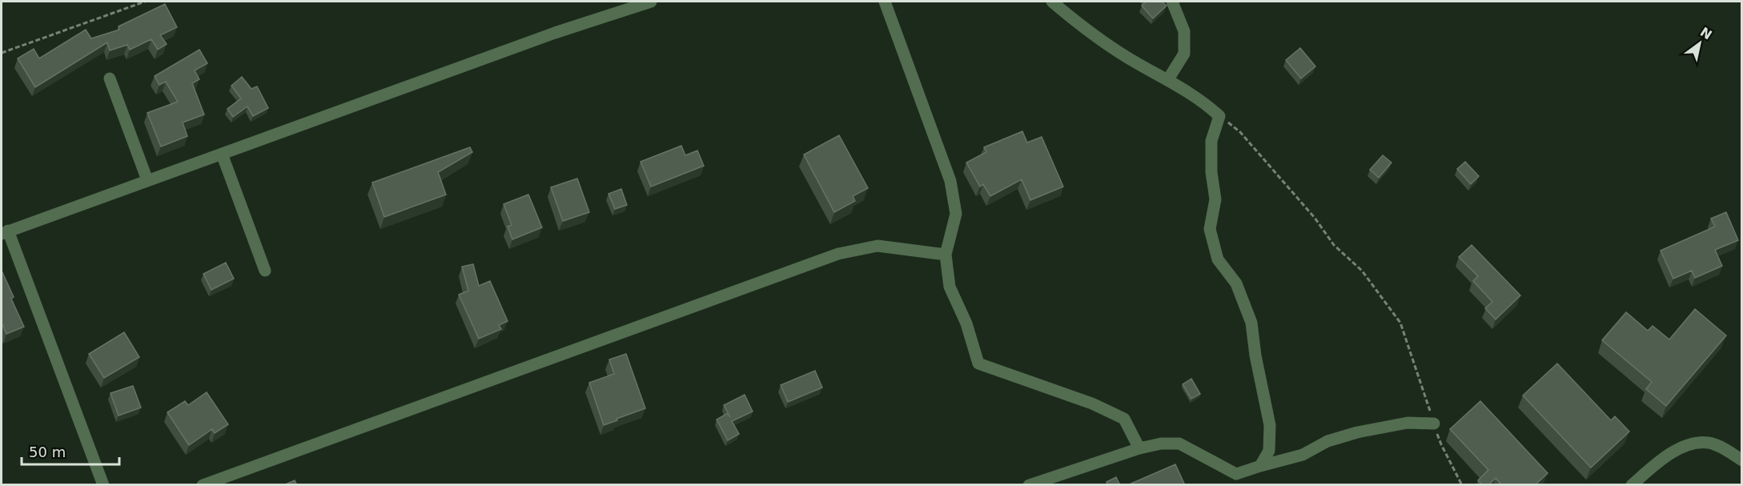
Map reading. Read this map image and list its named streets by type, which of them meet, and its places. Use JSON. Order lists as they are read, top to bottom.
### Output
{
  "scale_bar": "50 m",
  "north": "top right"
}
